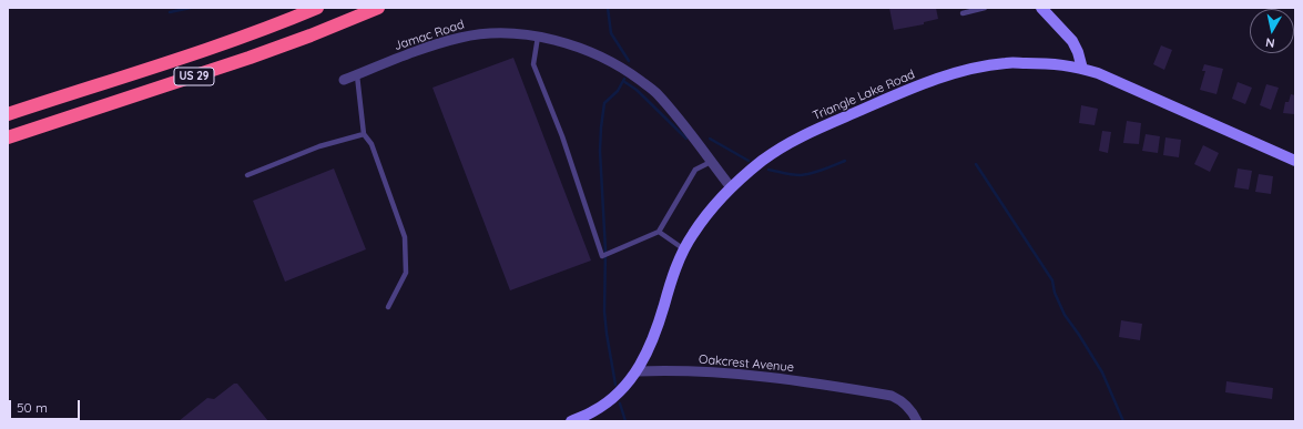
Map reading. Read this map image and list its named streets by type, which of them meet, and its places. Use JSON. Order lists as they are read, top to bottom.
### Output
{
  "streets": {
    "highway": ["US 29"],
    "street": ["Jamac Road", "Triangle Lake Road", "Oakcrest Avenue"]
  },
  "crossings": [
    ["Jamac Road", "Triangle Lake Road"],
    ["Triangle Lake Road", "Oakcrest Avenue"]
  ],
  "scale_bar": "50 m",
  "north": "bottom"
}
